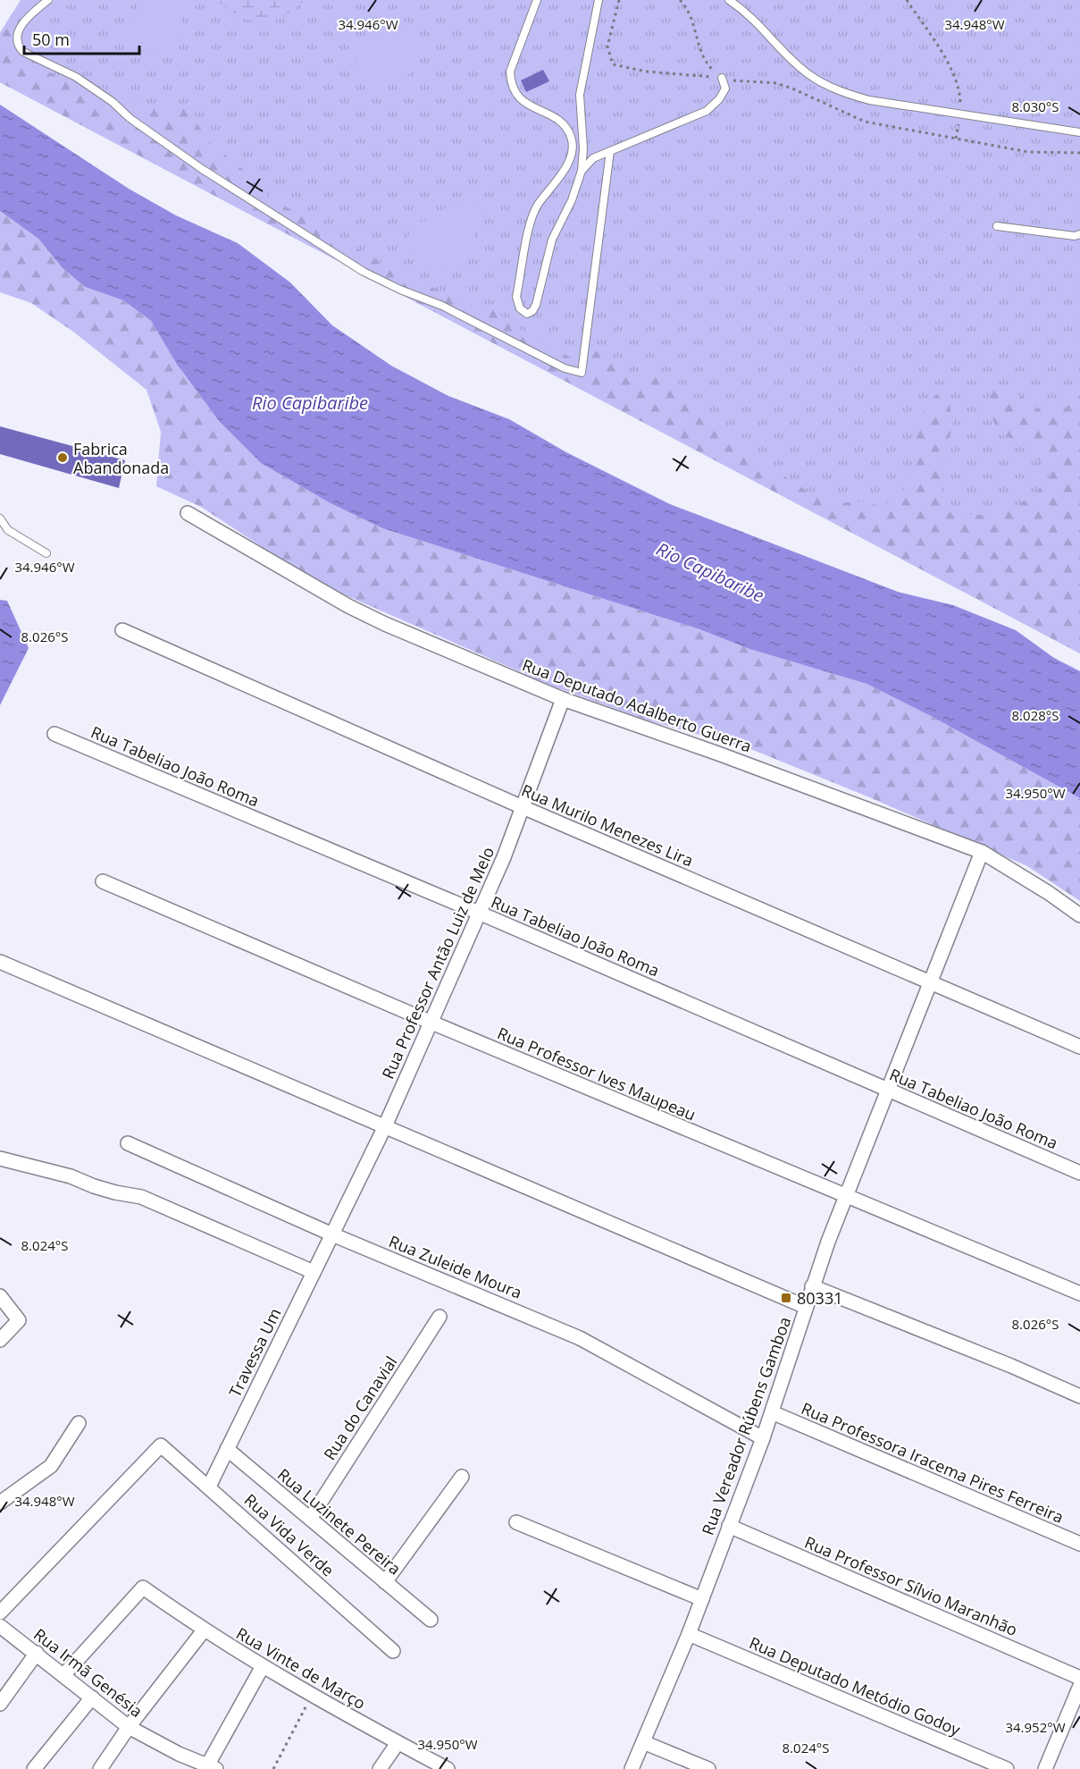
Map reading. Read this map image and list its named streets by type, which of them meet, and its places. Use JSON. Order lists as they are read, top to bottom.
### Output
{
  "streets": {
    "street": [
      "Rua Deputado Adalberto Guerra",
      "Rua Tabeliao João Roma",
      "Rua Murilo Menezes Lira",
      "Rua Professor Antão Luiz de Melo",
      "Rua Professor Ives Maupeau",
      "Rua Zuleide Moura",
      "Travessa Um",
      "Rua do Canavial",
      "Rua Vereador Rúbens Gamboa",
      "Rua Professora Iracema Pires Ferreira",
      "Rua Luzinete Pereira",
      "Rua Vida Verde",
      "Rua Professor Sílvio Maranhão",
      "Rua Vinte de Março",
      "Rua Irmã Genésia",
      "Rua Deputado Metódio Godoy"
    ]
  },
  "crossings": [
    ["Rua Deputado Adalberto Guerra", "Rua Professor Antão Luiz de Melo"],
    ["Rua Deputado Adalberto Guerra", "Rua Vereador Rúbens Gamboa"],
    ["Rua Tabeliao João Roma", "Rua Professor Antão Luiz de Melo"],
    ["Rua Tabeliao João Roma", "Rua Vereador Rúbens Gamboa"],
    ["Rua Murilo Menezes Lira", "Rua Professor Antão Luiz de Melo"],
    ["Rua Murilo Menezes Lira", "Rua Vereador Rúbens Gamboa"],
    ["Rua Professor Antão Luiz de Melo", "Rua Professor Ives Maupeau"],
    ["Rua Professor Antão Luiz de Melo", "Rua Zuleide Moura"],
    ["Rua Professor Antão Luiz de Melo", "Travessa Um"],
    ["Rua Professor Ives Maupeau", "Rua Vereador Rúbens Gamboa"],
    ["Rua Zuleide Moura", "Travessa Um"],
    ["Rua Zuleide Moura", "Rua Vereador Rúbens Gamboa"],
    ["Travessa Um", "Rua Luzinete Pereira"],
    ["Travessa Um", "Rua Vida Verde"],
    ["Rua do Canavial", "Rua Luzinete Pereira"],
    ["Rua Vereador Rúbens Gamboa", "Rua Professora Iracema Pires Ferreira"],
    ["Rua Vereador Rúbens Gamboa", "Rua Professor Sílvio Maranhão"],
    ["Rua Vereador Rúbens Gamboa", "Rua Deputado Metódio Godoy"],
    ["Rua Vinte de Março", "Rua Irmã Genésia"]
  ],
  "water": ["Rio Capibaribe"],
  "places": {
    "other": ["Fabrica Abandonada"],
    "transit": ["80331"]
  },
  "scale_bar": "50 m",
  "coordinates": [
    "34.948°W",
    "34.946°W",
    "8.030°S",
    "8.026°S",
    "8.028°S",
    "34.950°W",
    "8.024°S",
    "34.952°W"
  ]
}
